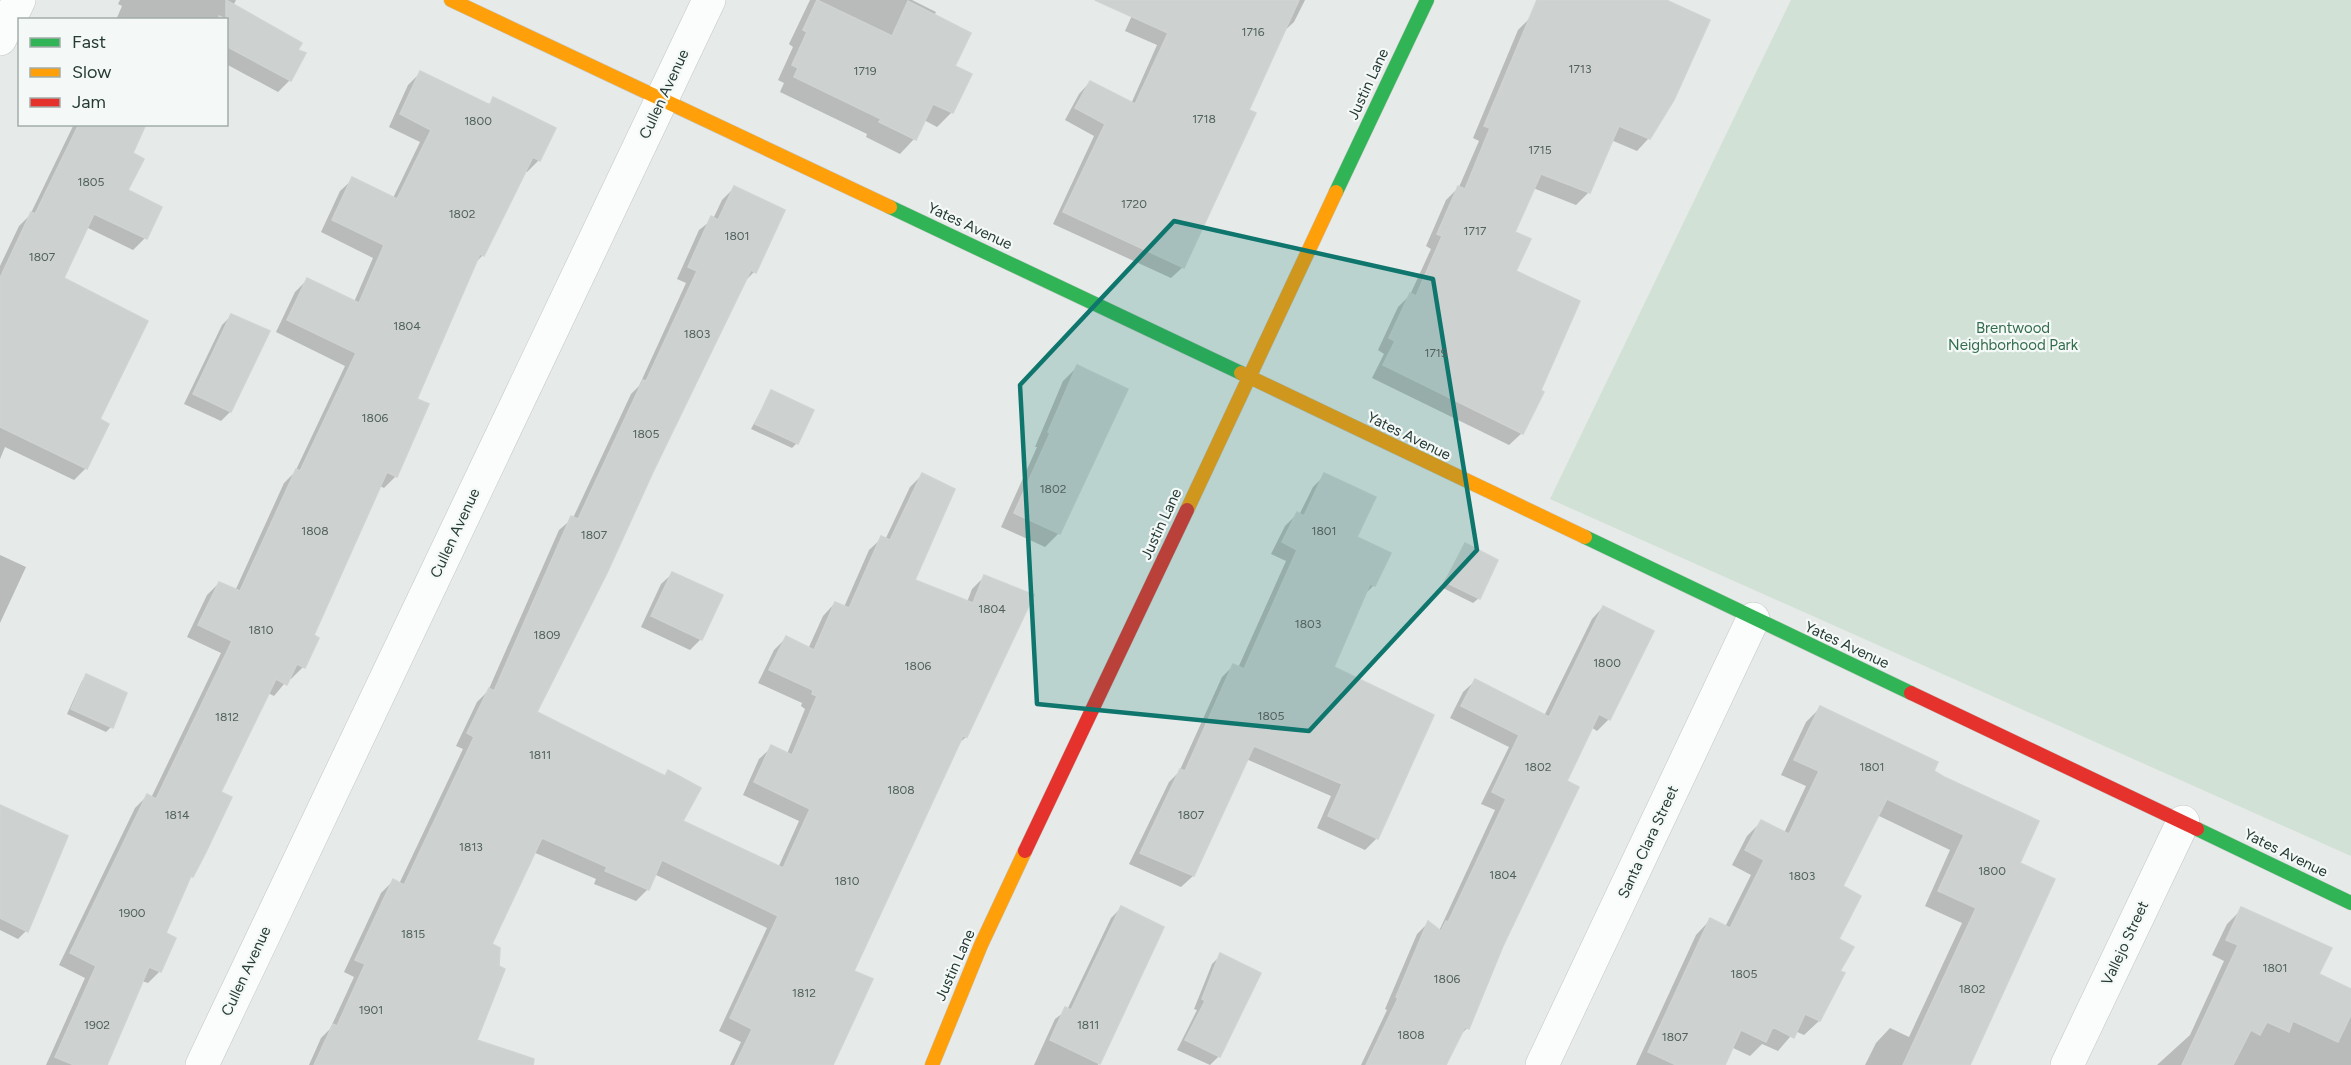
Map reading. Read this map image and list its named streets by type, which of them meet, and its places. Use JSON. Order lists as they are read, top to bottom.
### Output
{
  "streets": {
    "street": [
      "Justin Lane",
      "Cullen Avenue",
      "Yates Avenue",
      "Santa Clara Street",
      "Vallejo Street"
    ]
  },
  "crossings": [
    ["Justin Lane", "Yates Avenue"],
    ["Cullen Avenue", "Yates Avenue"],
    ["Yates Avenue", "Santa Clara Street"],
    ["Yates Avenue", "Vallejo Street"]
  ],
  "parks": ["Brentwood Neighborhood Park"],
  "house_numbers": [
    "1716",
    "1713",
    "1719",
    "1718",
    "1800",
    "1715",
    "1805",
    "1720",
    "1802",
    "1717",
    "1801",
    "1807",
    "1804",
    "1803",
    "1719",
    "1806",
    "1805",
    "1802",
    "1808",
    "1801",
    "1807",
    "1804",
    "1803",
    "1810",
    "1809",
    "1800",
    "1806",
    "1805",
    "1812",
    "1811",
    "1802",
    "1801",
    "1808",
    "1814",
    "1807",
    "1813",
    "1800",
    "1804",
    "1803",
    "1810",
    "1900",
    "1815",
    "1801",
    "1805",
    "1806",
    "1802",
    "1812",
    "1901",
    "1902",
    "1811",
    "1808",
    "1807"
  ],
  "legend": ["Fast", "Slow", "Jam"]
}
